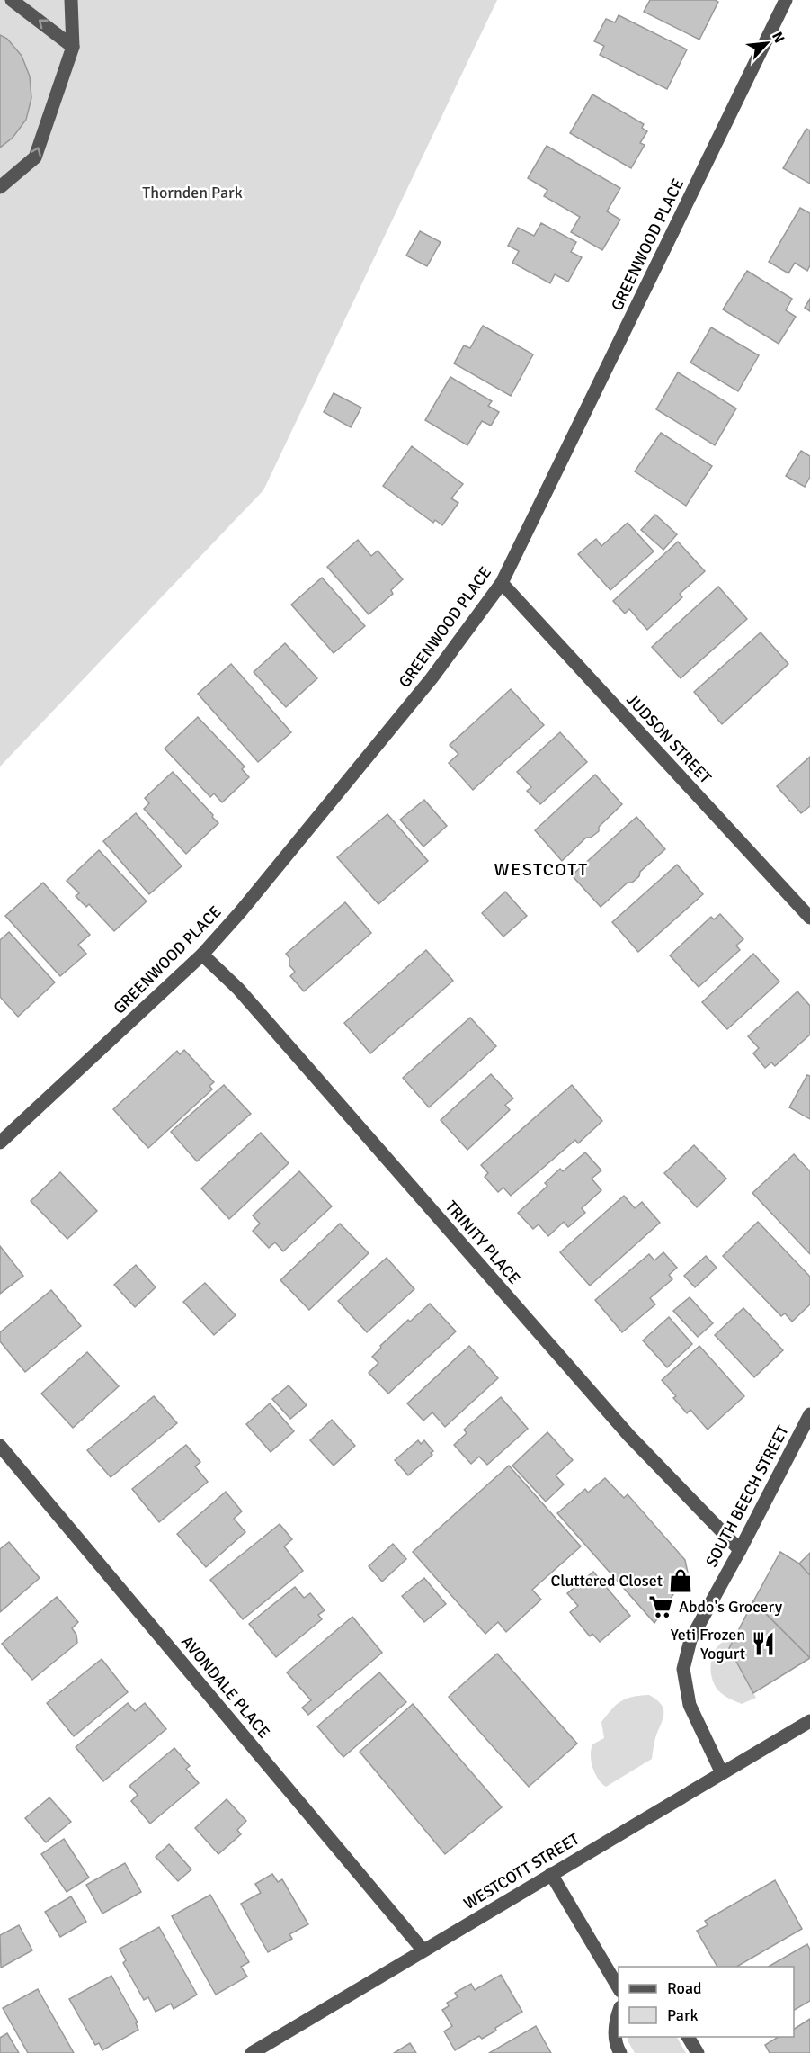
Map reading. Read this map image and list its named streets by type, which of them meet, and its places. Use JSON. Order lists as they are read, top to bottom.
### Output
{
  "streets": {
    "street": [
      "GREENWOOD PLACE",
      "JUDSON STREET",
      "TRINITY PLACE",
      "SOUTH BEECH STREET",
      "AVONDALE PLACE",
      "WESTCOTT STREET"
    ]
  },
  "crossings": [
    ["GREENWOOD PLACE", "JUDSON STREET"],
    ["GREENWOOD PLACE", "TRINITY PLACE"],
    ["TRINITY PLACE", "SOUTH BEECH STREET"],
    ["SOUTH BEECH STREET", "WESTCOTT STREET"],
    ["AVONDALE PLACE", "WESTCOTT STREET"]
  ],
  "districts": ["WESTCOTT"],
  "parks": ["Thornden Park"],
  "places": {
    "shop": ["Cluttered Closet"],
    "supermarket": ["Abdo's Grocery"],
    "restaurant": ["Yeti Frozen Yogurt"]
  },
  "legend": ["Road", "Park"],
  "north": "top right"
}
